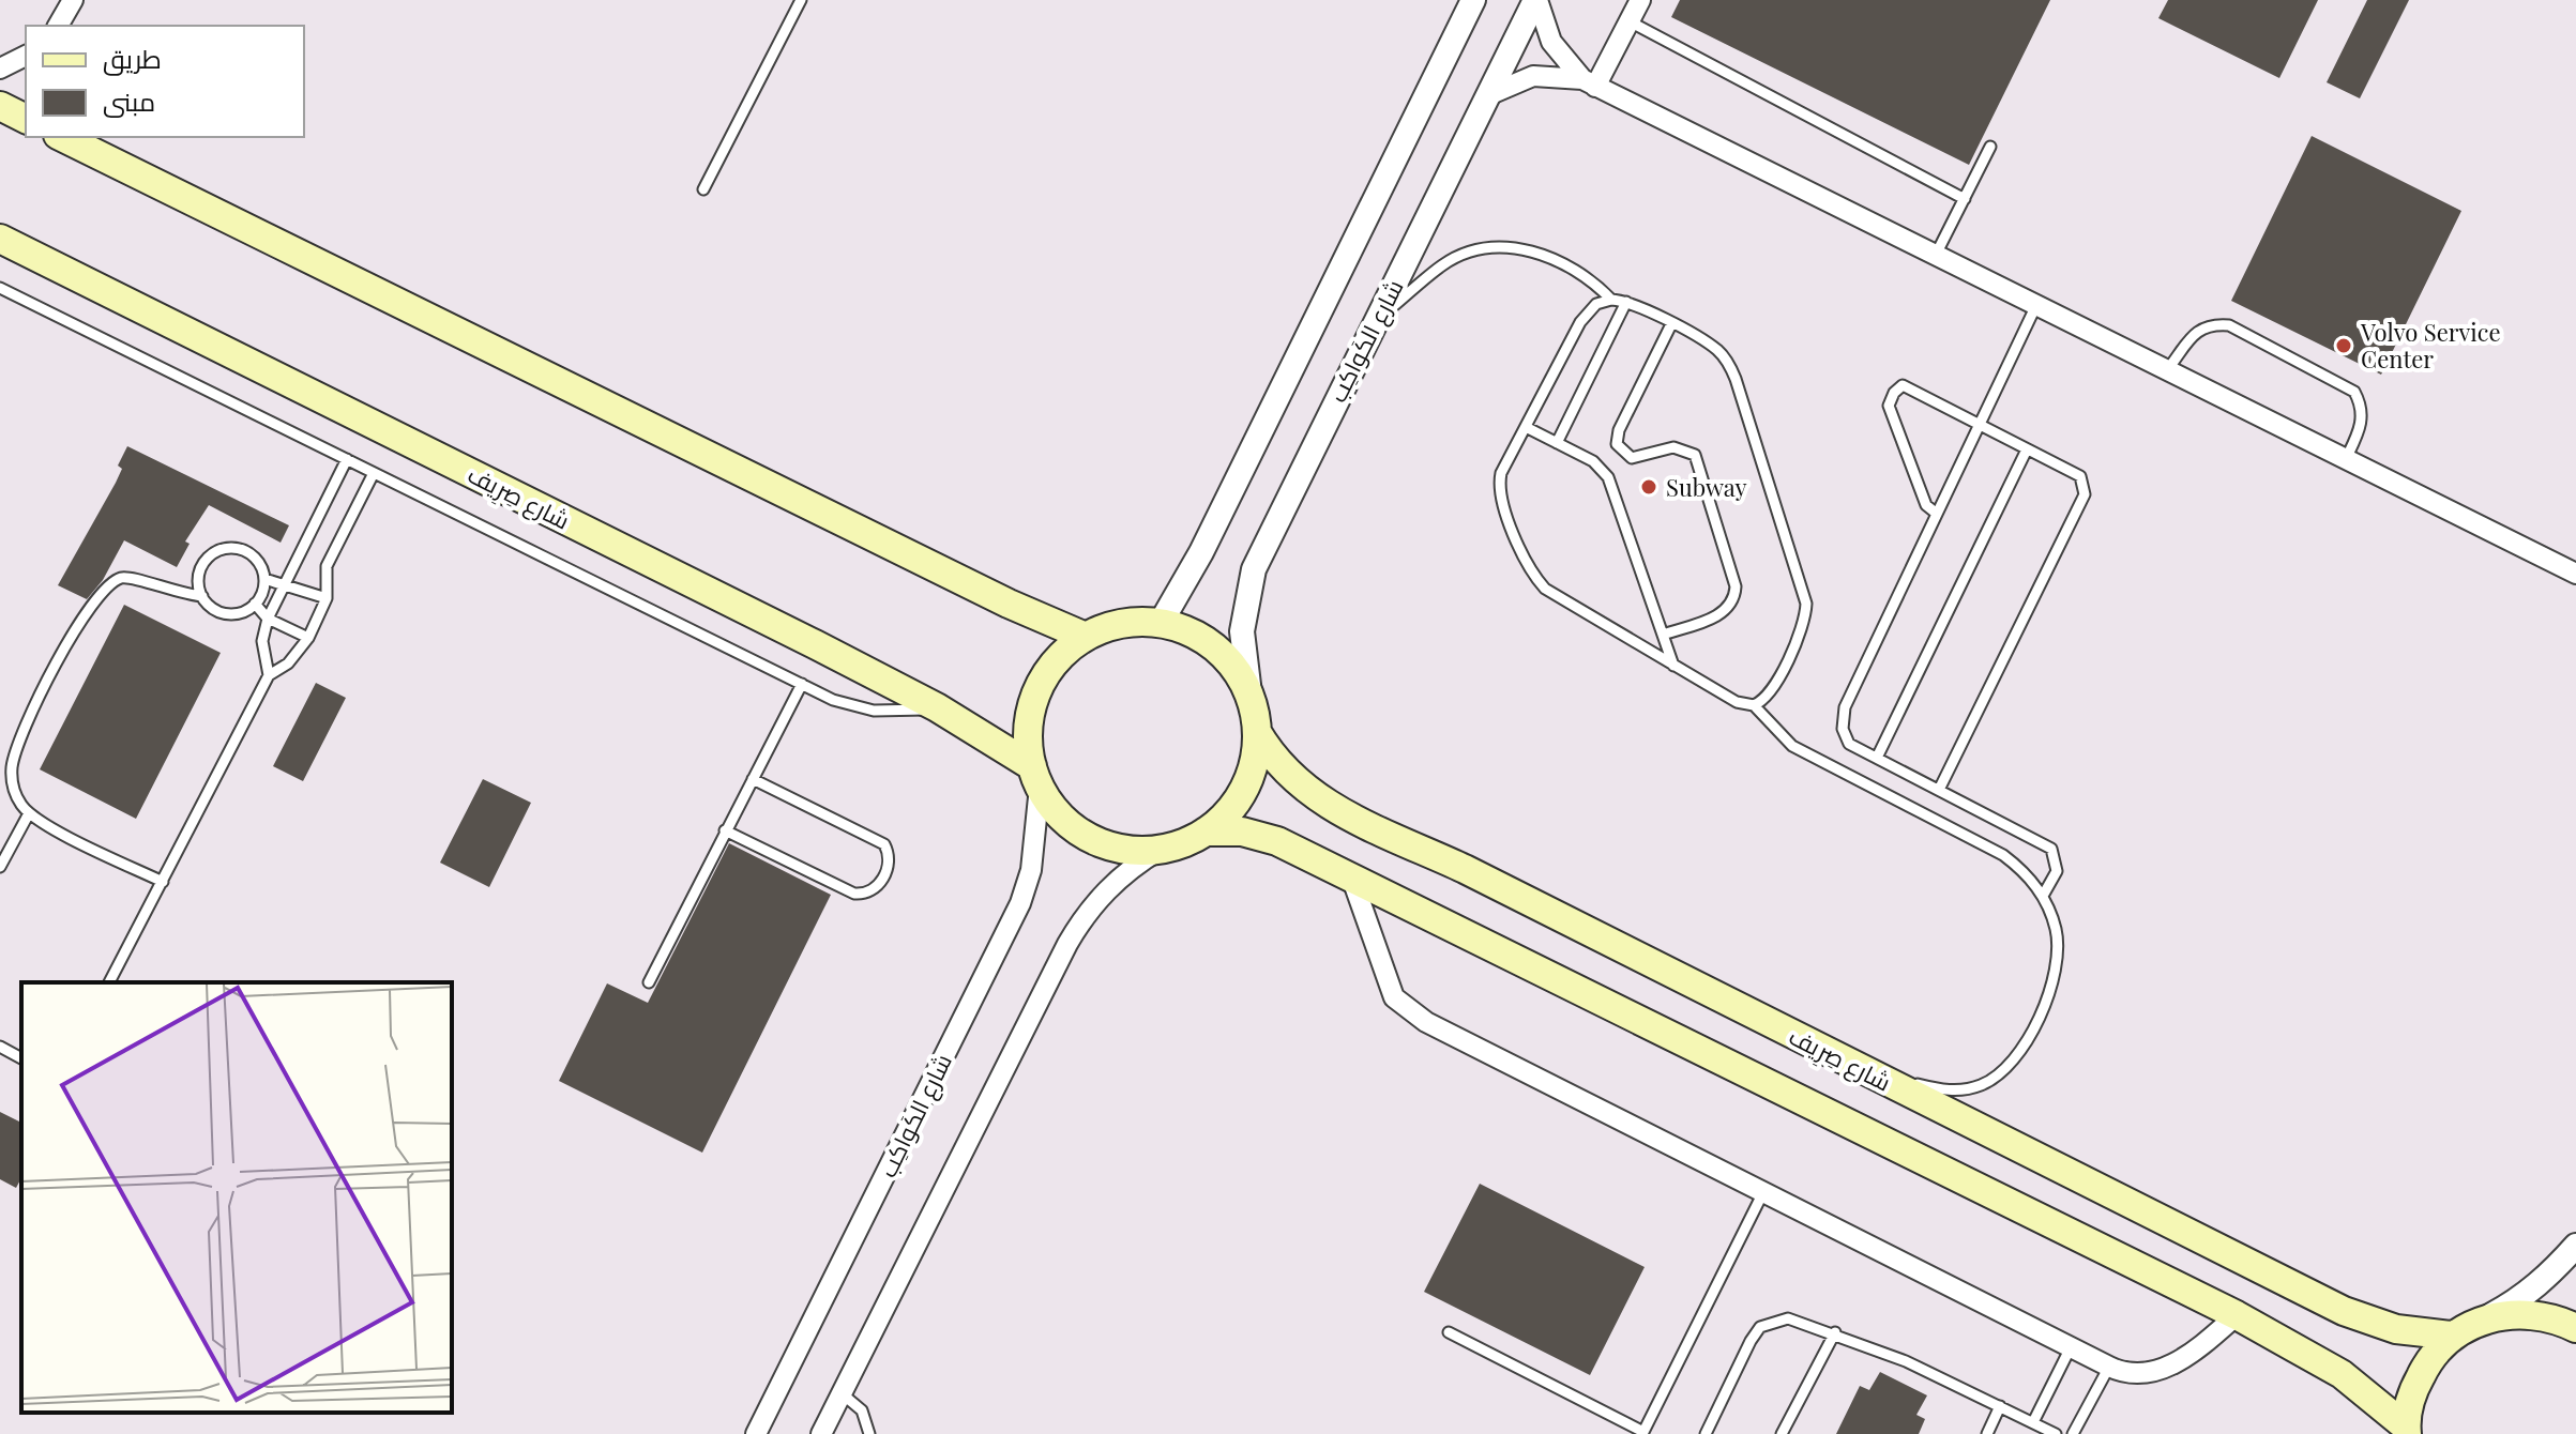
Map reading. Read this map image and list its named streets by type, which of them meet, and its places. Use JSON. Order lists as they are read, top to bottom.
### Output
{
  "streets": {
    "main road": ["شارع صِرِيف"],
    "street": ["شارع الكَواكِب"]
  },
  "crossings": [
    ["شارع الكَواكِب", "شارع صِرِيف"]
  ],
  "places": ["Volvo Service Center", "Subway"],
  "legend": ["طريق", "مبنى"]
}
